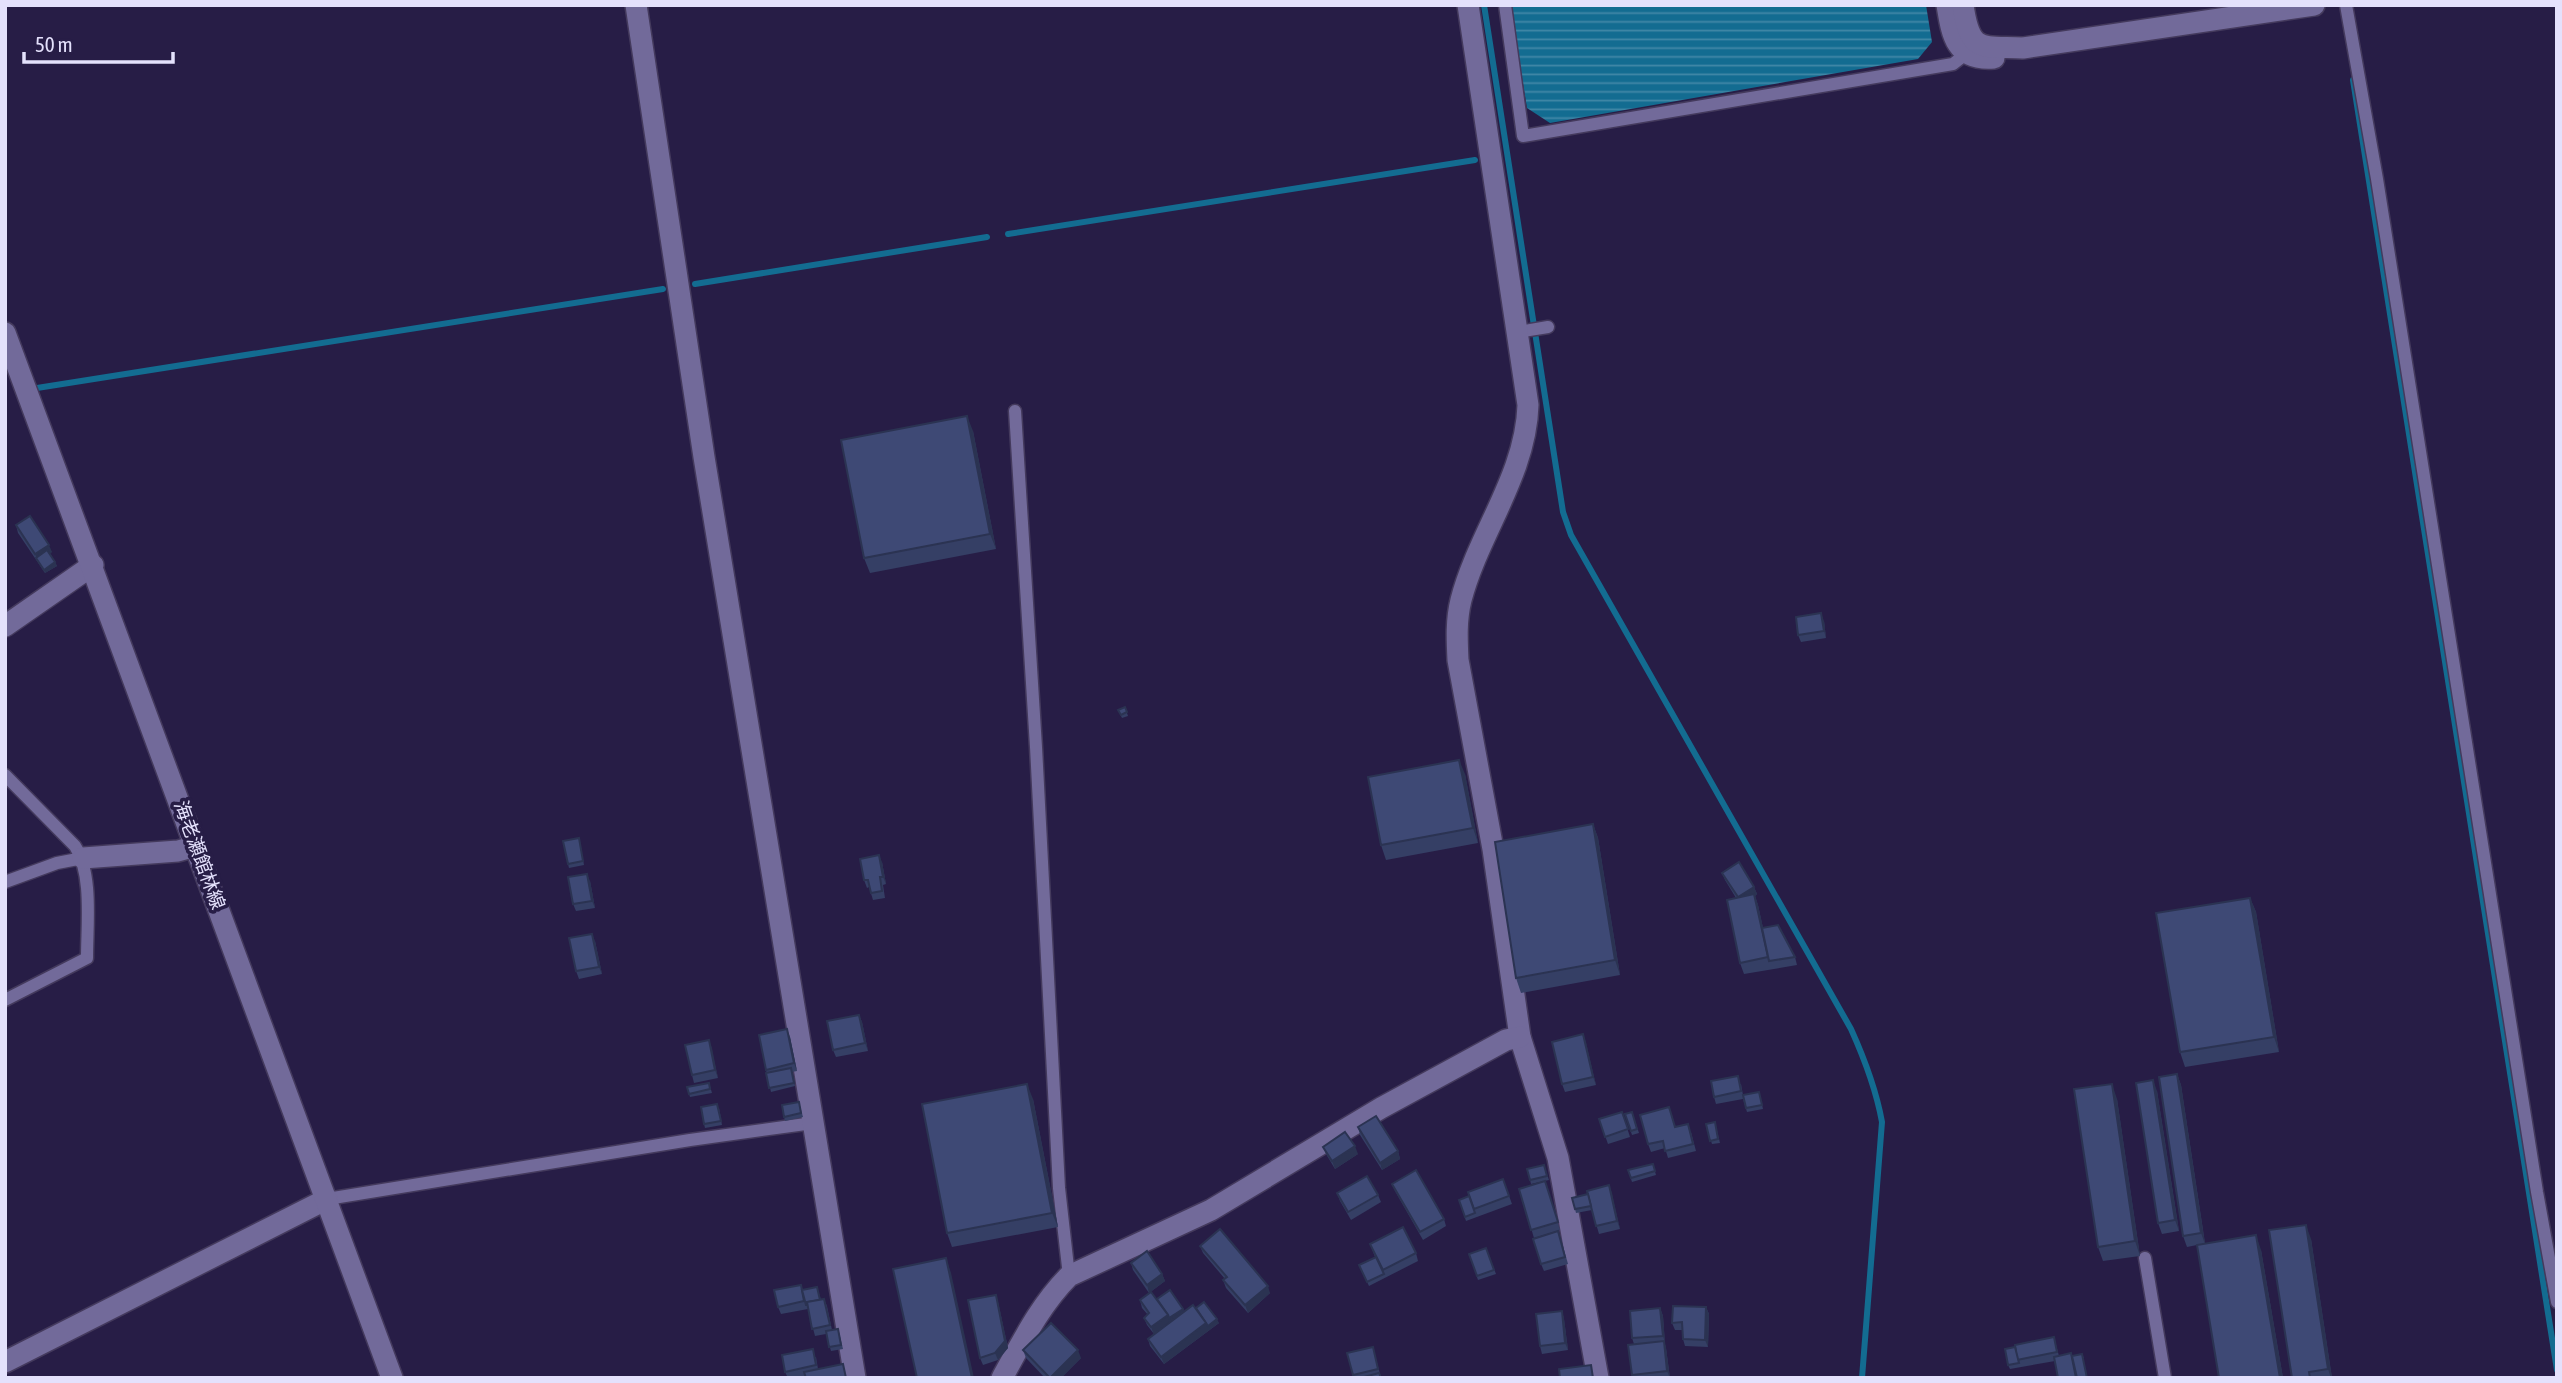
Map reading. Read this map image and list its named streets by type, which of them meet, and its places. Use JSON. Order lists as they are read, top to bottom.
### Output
{
  "streets": {
    "street": ["海老瀬館林線"]
  },
  "scale_bar": "50 m"
}
